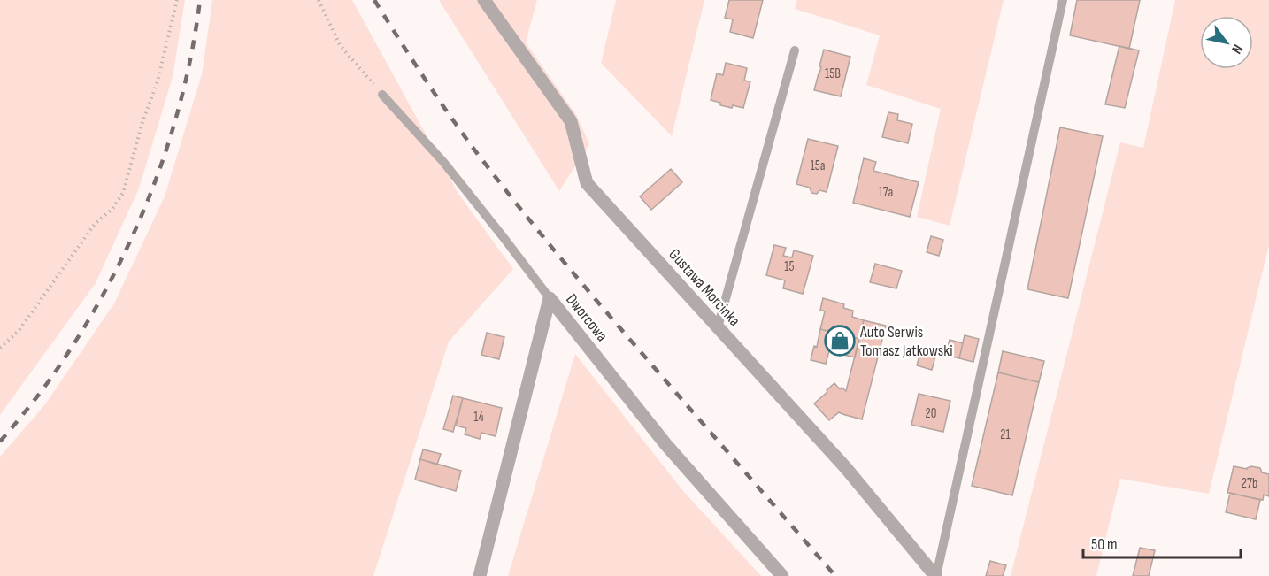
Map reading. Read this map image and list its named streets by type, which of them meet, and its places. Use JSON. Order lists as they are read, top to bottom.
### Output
{
  "streets": {
    "street": ["Gustawa Morcinka", "Dworcowa"]
  },
  "places": {
    "shop": ["Auto Serwis Tomasz Jatkowski"]
  },
  "house_numbers": [
    "15B",
    "15a",
    "17a",
    "15",
    "20",
    "14",
    "21",
    "27b"
  ],
  "scale_bar": "50 m",
  "north": "bottom right"
}
